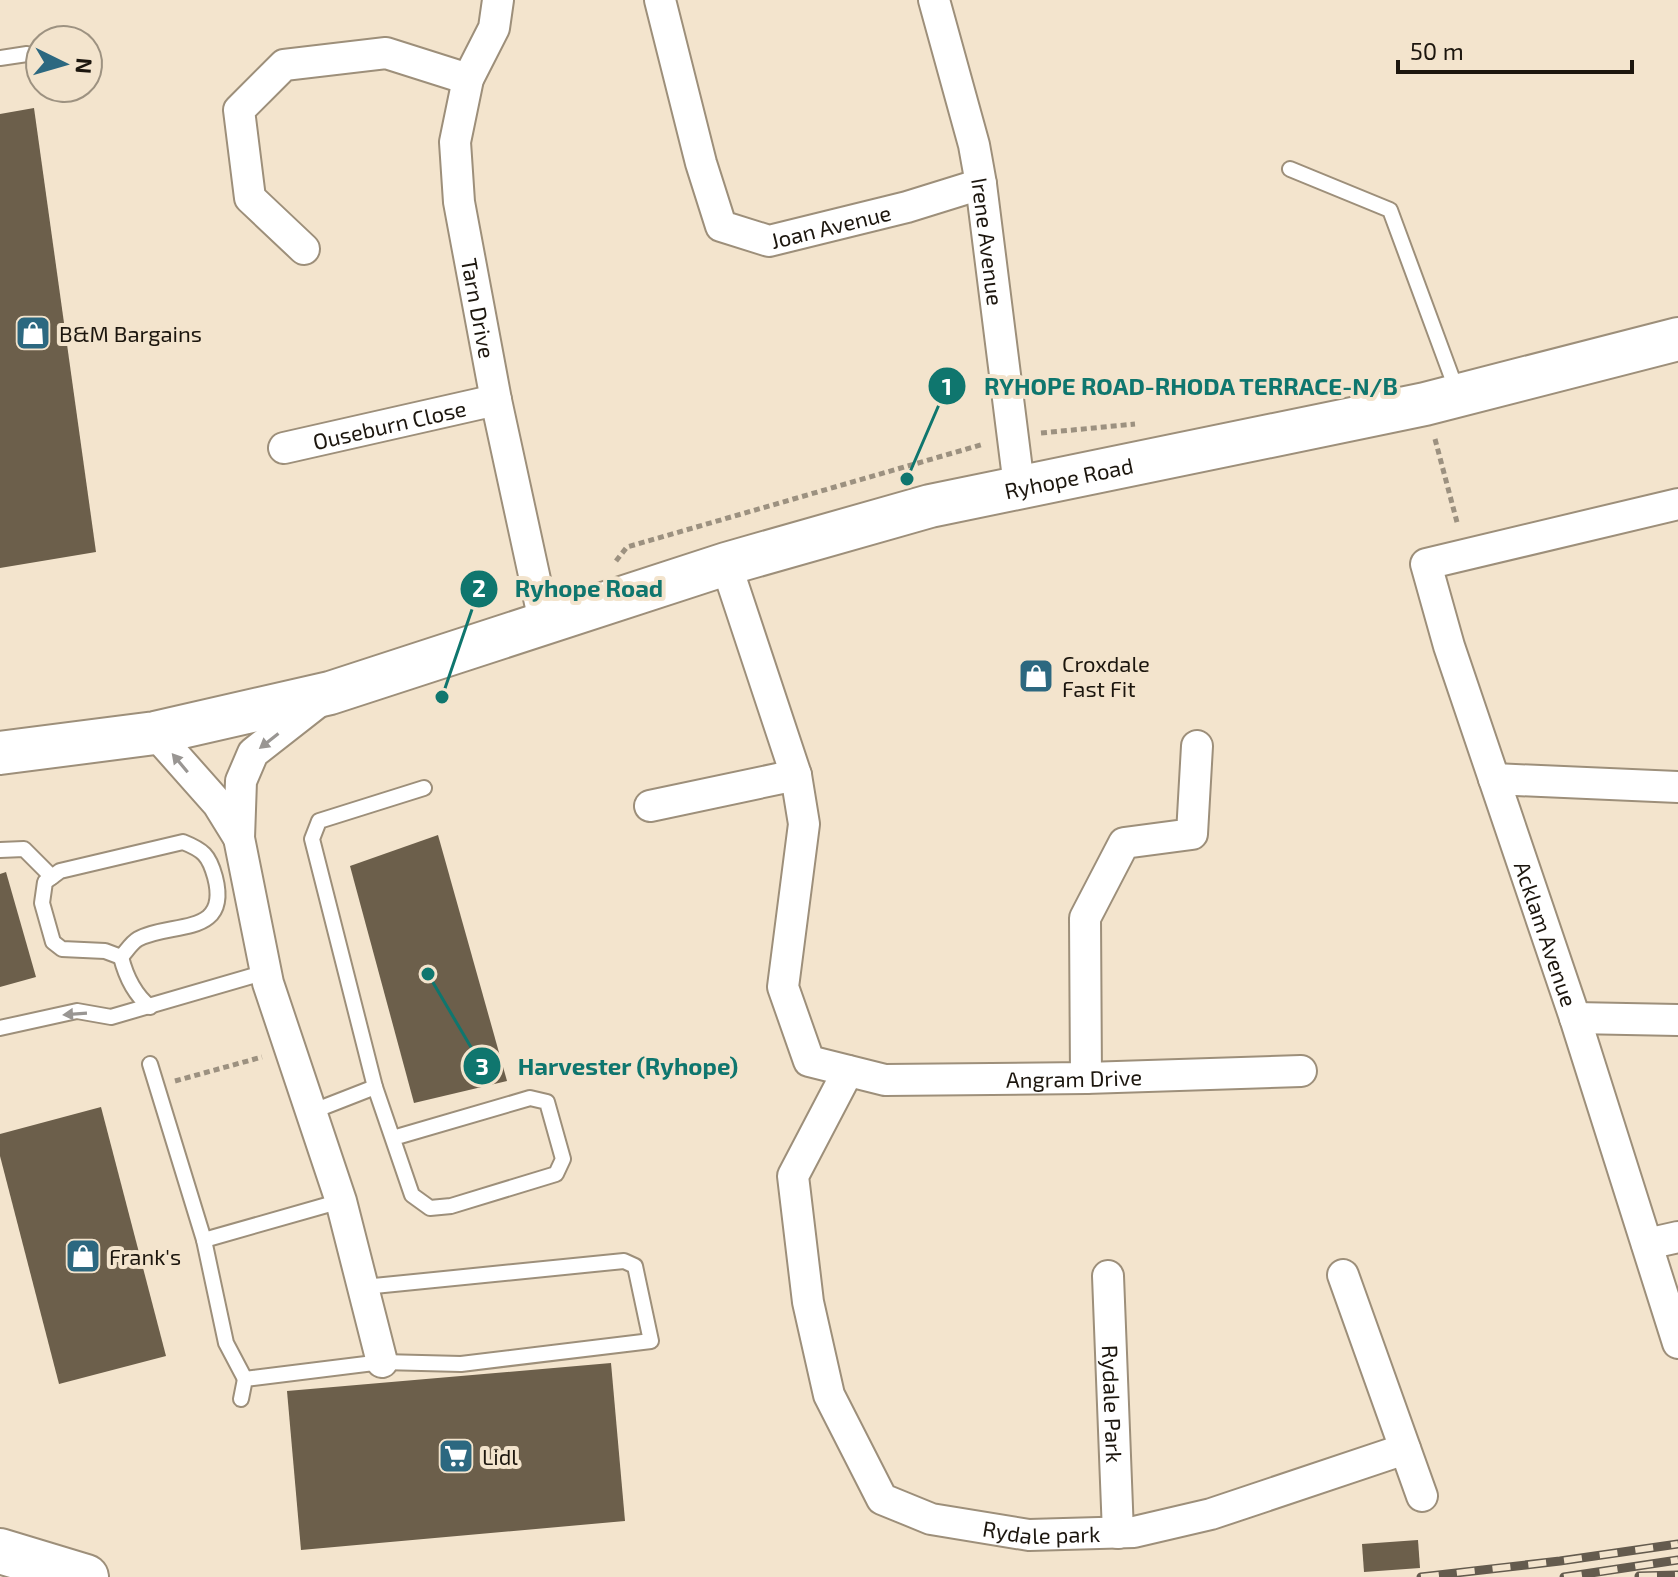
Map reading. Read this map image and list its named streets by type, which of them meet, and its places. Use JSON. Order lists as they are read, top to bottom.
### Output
{
  "streets": {
    "main road": ["Ryhope Road"],
    "street": [
      "Joan Avenue",
      "Irene Avenue",
      "Tarn Drive",
      "Ouseburn Close",
      "Acklam Avenue",
      "Angram Drive",
      "Rydale Park",
      "Rydale park"
    ]
  },
  "crossings": [
    ["Joan Avenue", "Irene Avenue"],
    ["Irene Avenue", "Ryhope Road"],
    ["Tarn Drive", "Ouseburn Close"],
    ["Tarn Drive", "Ryhope Road"],
    ["Ryhope Road", "Angram Drive"],
    ["Angram Drive", "Rydale park"],
    ["Rydale Park", "Rydale park"]
  ],
  "places": {
    "shop": ["B&M Bargains", "Croxdale Fast Fit", "Frank's"],
    "other": ["RYHOPE ROAD-RHODA TERRACE-N/B", "Ryhope Road", "Harvester (Ryhope)"],
    "supermarket": ["Lidl"]
  },
  "scale_bar": "50 m",
  "north": "right"
}
